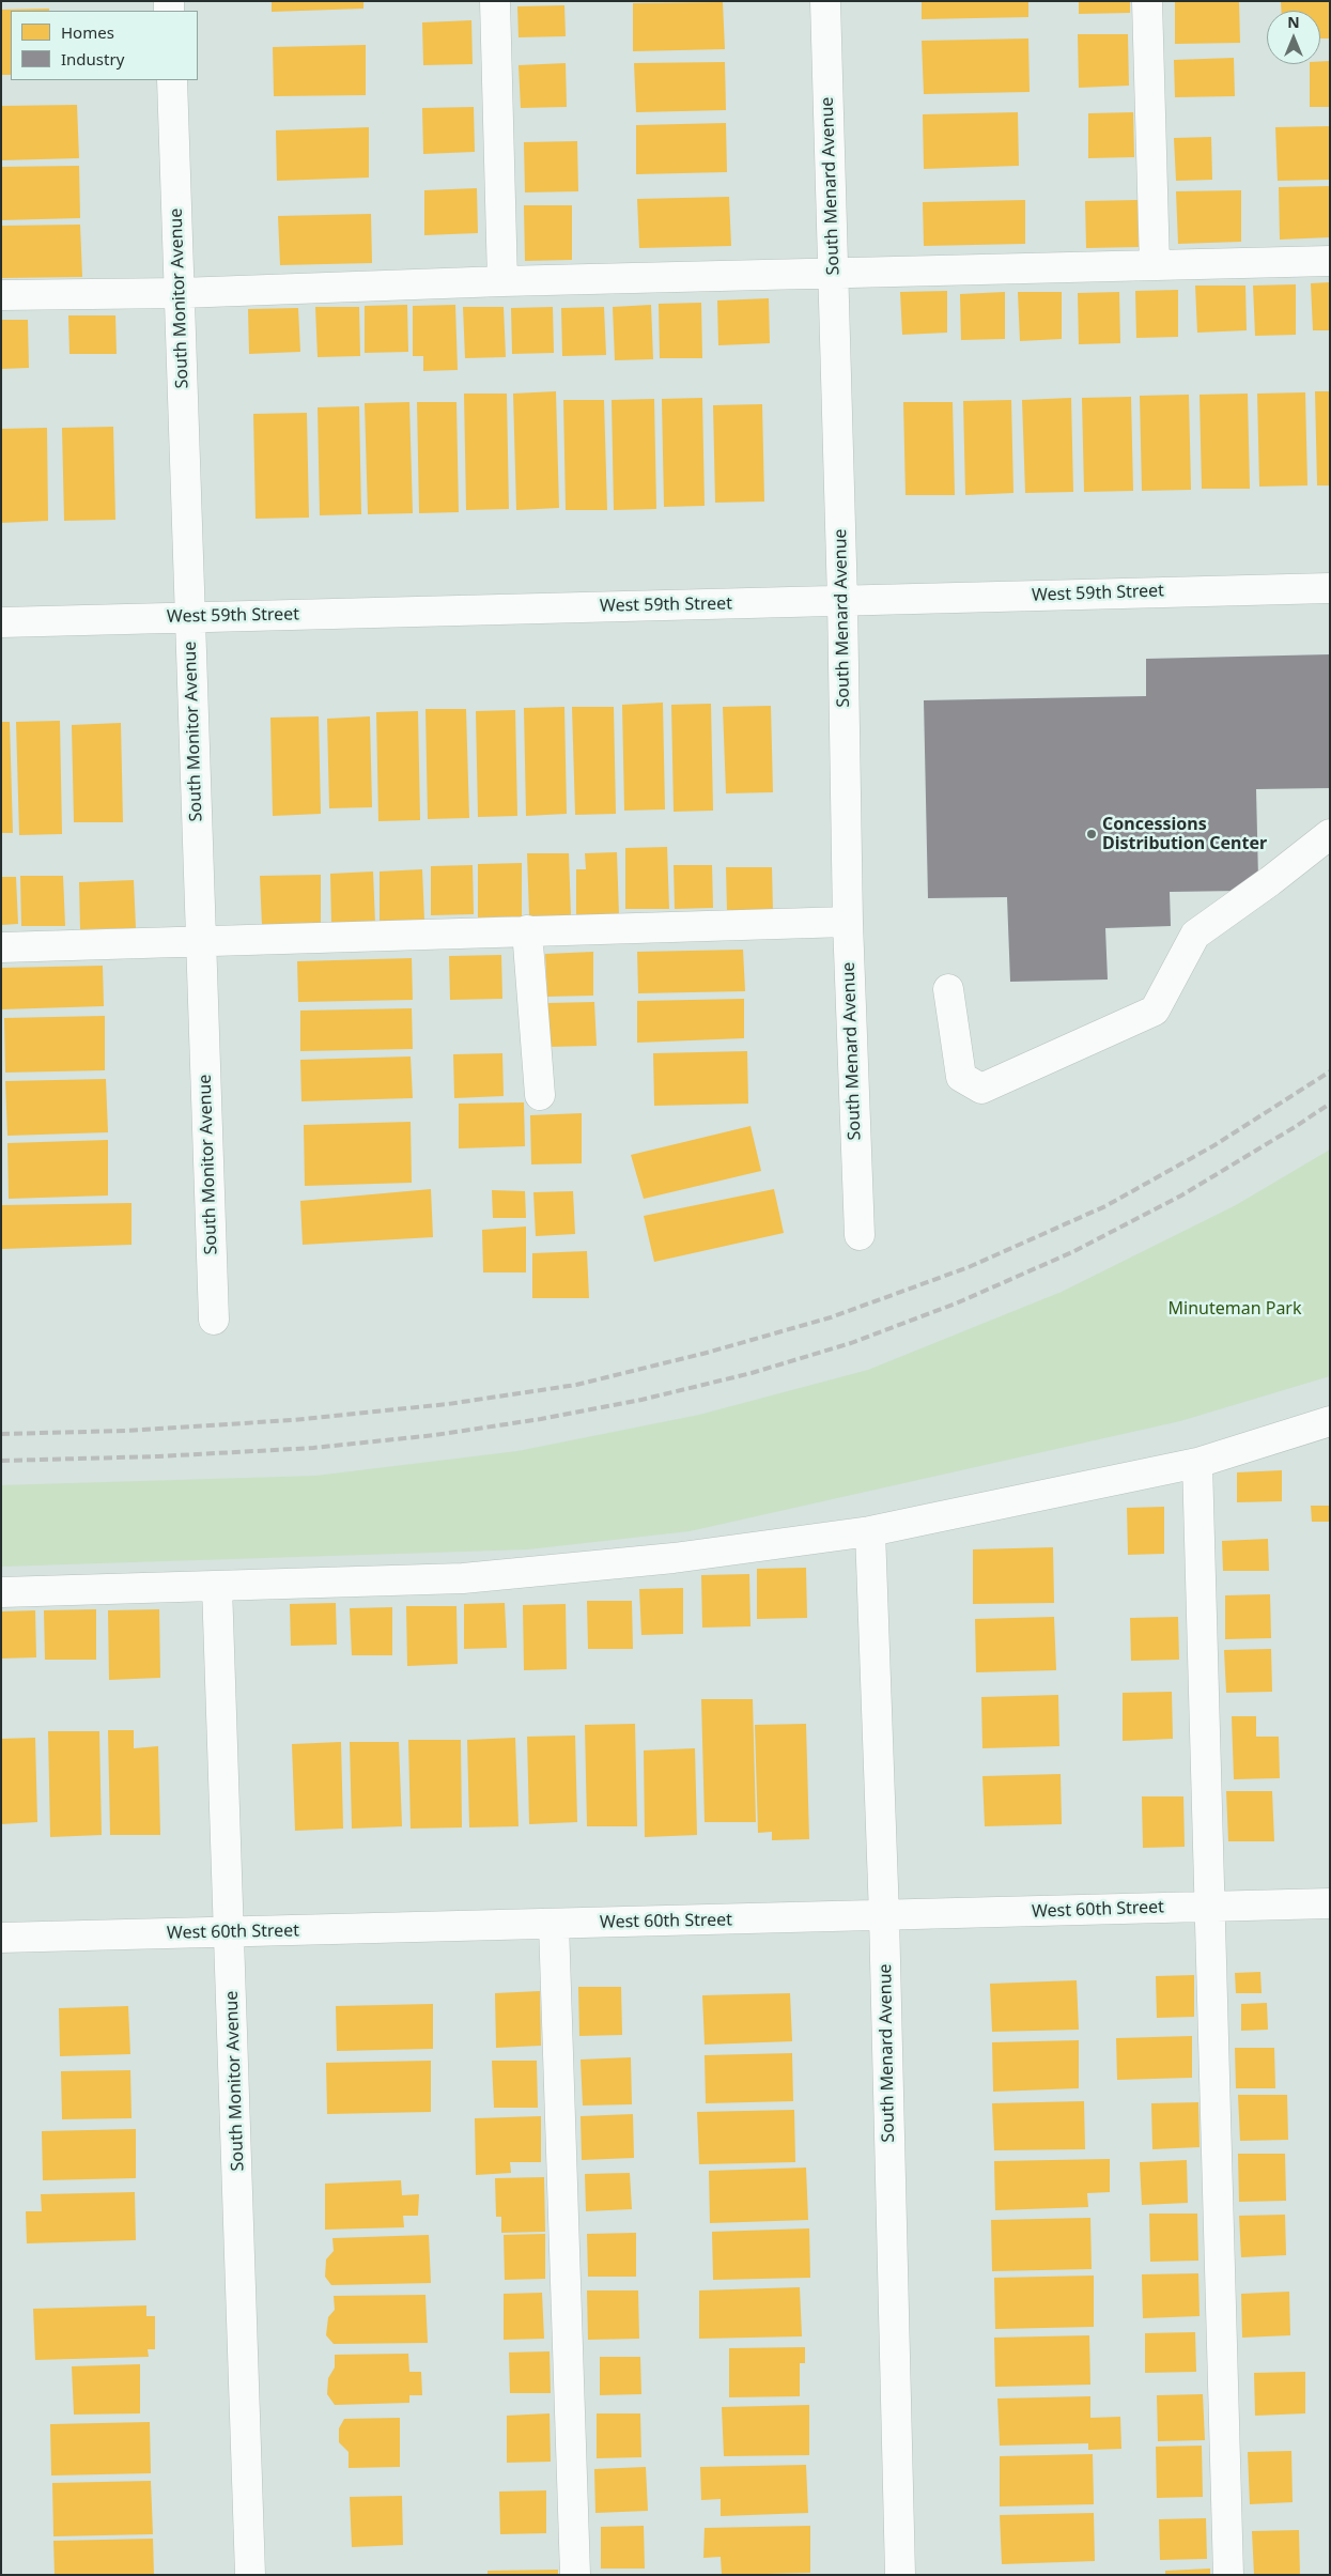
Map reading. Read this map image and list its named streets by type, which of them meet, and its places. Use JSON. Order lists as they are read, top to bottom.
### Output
{
  "streets": {
    "street": [
      "South Menard Avenue",
      "South Monitor Avenue",
      "West 59th Street",
      "West 60th Street"
    ]
  },
  "crossings": [
    ["South Menard Avenue", "West 59th Street"],
    ["South Menard Avenue", "West 60th Street"],
    ["South Monitor Avenue", "West 59th Street"],
    ["South Monitor Avenue", "West 60th Street"]
  ],
  "parks": ["Minuteman Park"],
  "places": ["Concessions Distribution Center"],
  "legend": ["Homes", "Industry"],
  "north": "top"
}
